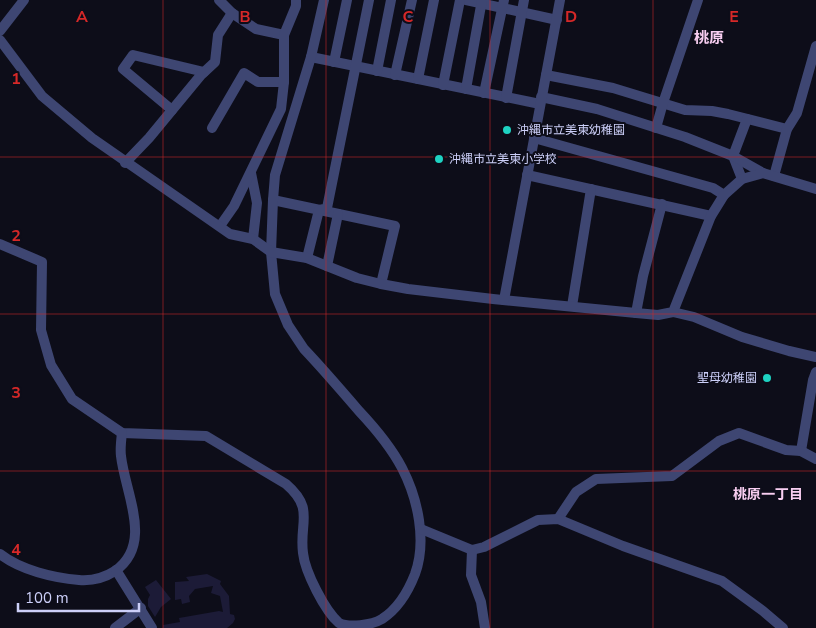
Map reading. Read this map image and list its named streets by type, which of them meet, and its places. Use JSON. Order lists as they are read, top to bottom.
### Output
{
  "districts": ["桃原", "桃原一丁目"],
  "places": ["沖縄市立美東幼稚園", "沖縄市立美東小学校", "聖母幼稚園"],
  "scale_bar": "100 m",
  "grid": {
    "columns": [
      "A",
      "B",
      "C",
      "D",
      "E"
    ],
    "rows": [
      "1",
      "2",
      "3",
      "4"
    ]
  }
}
